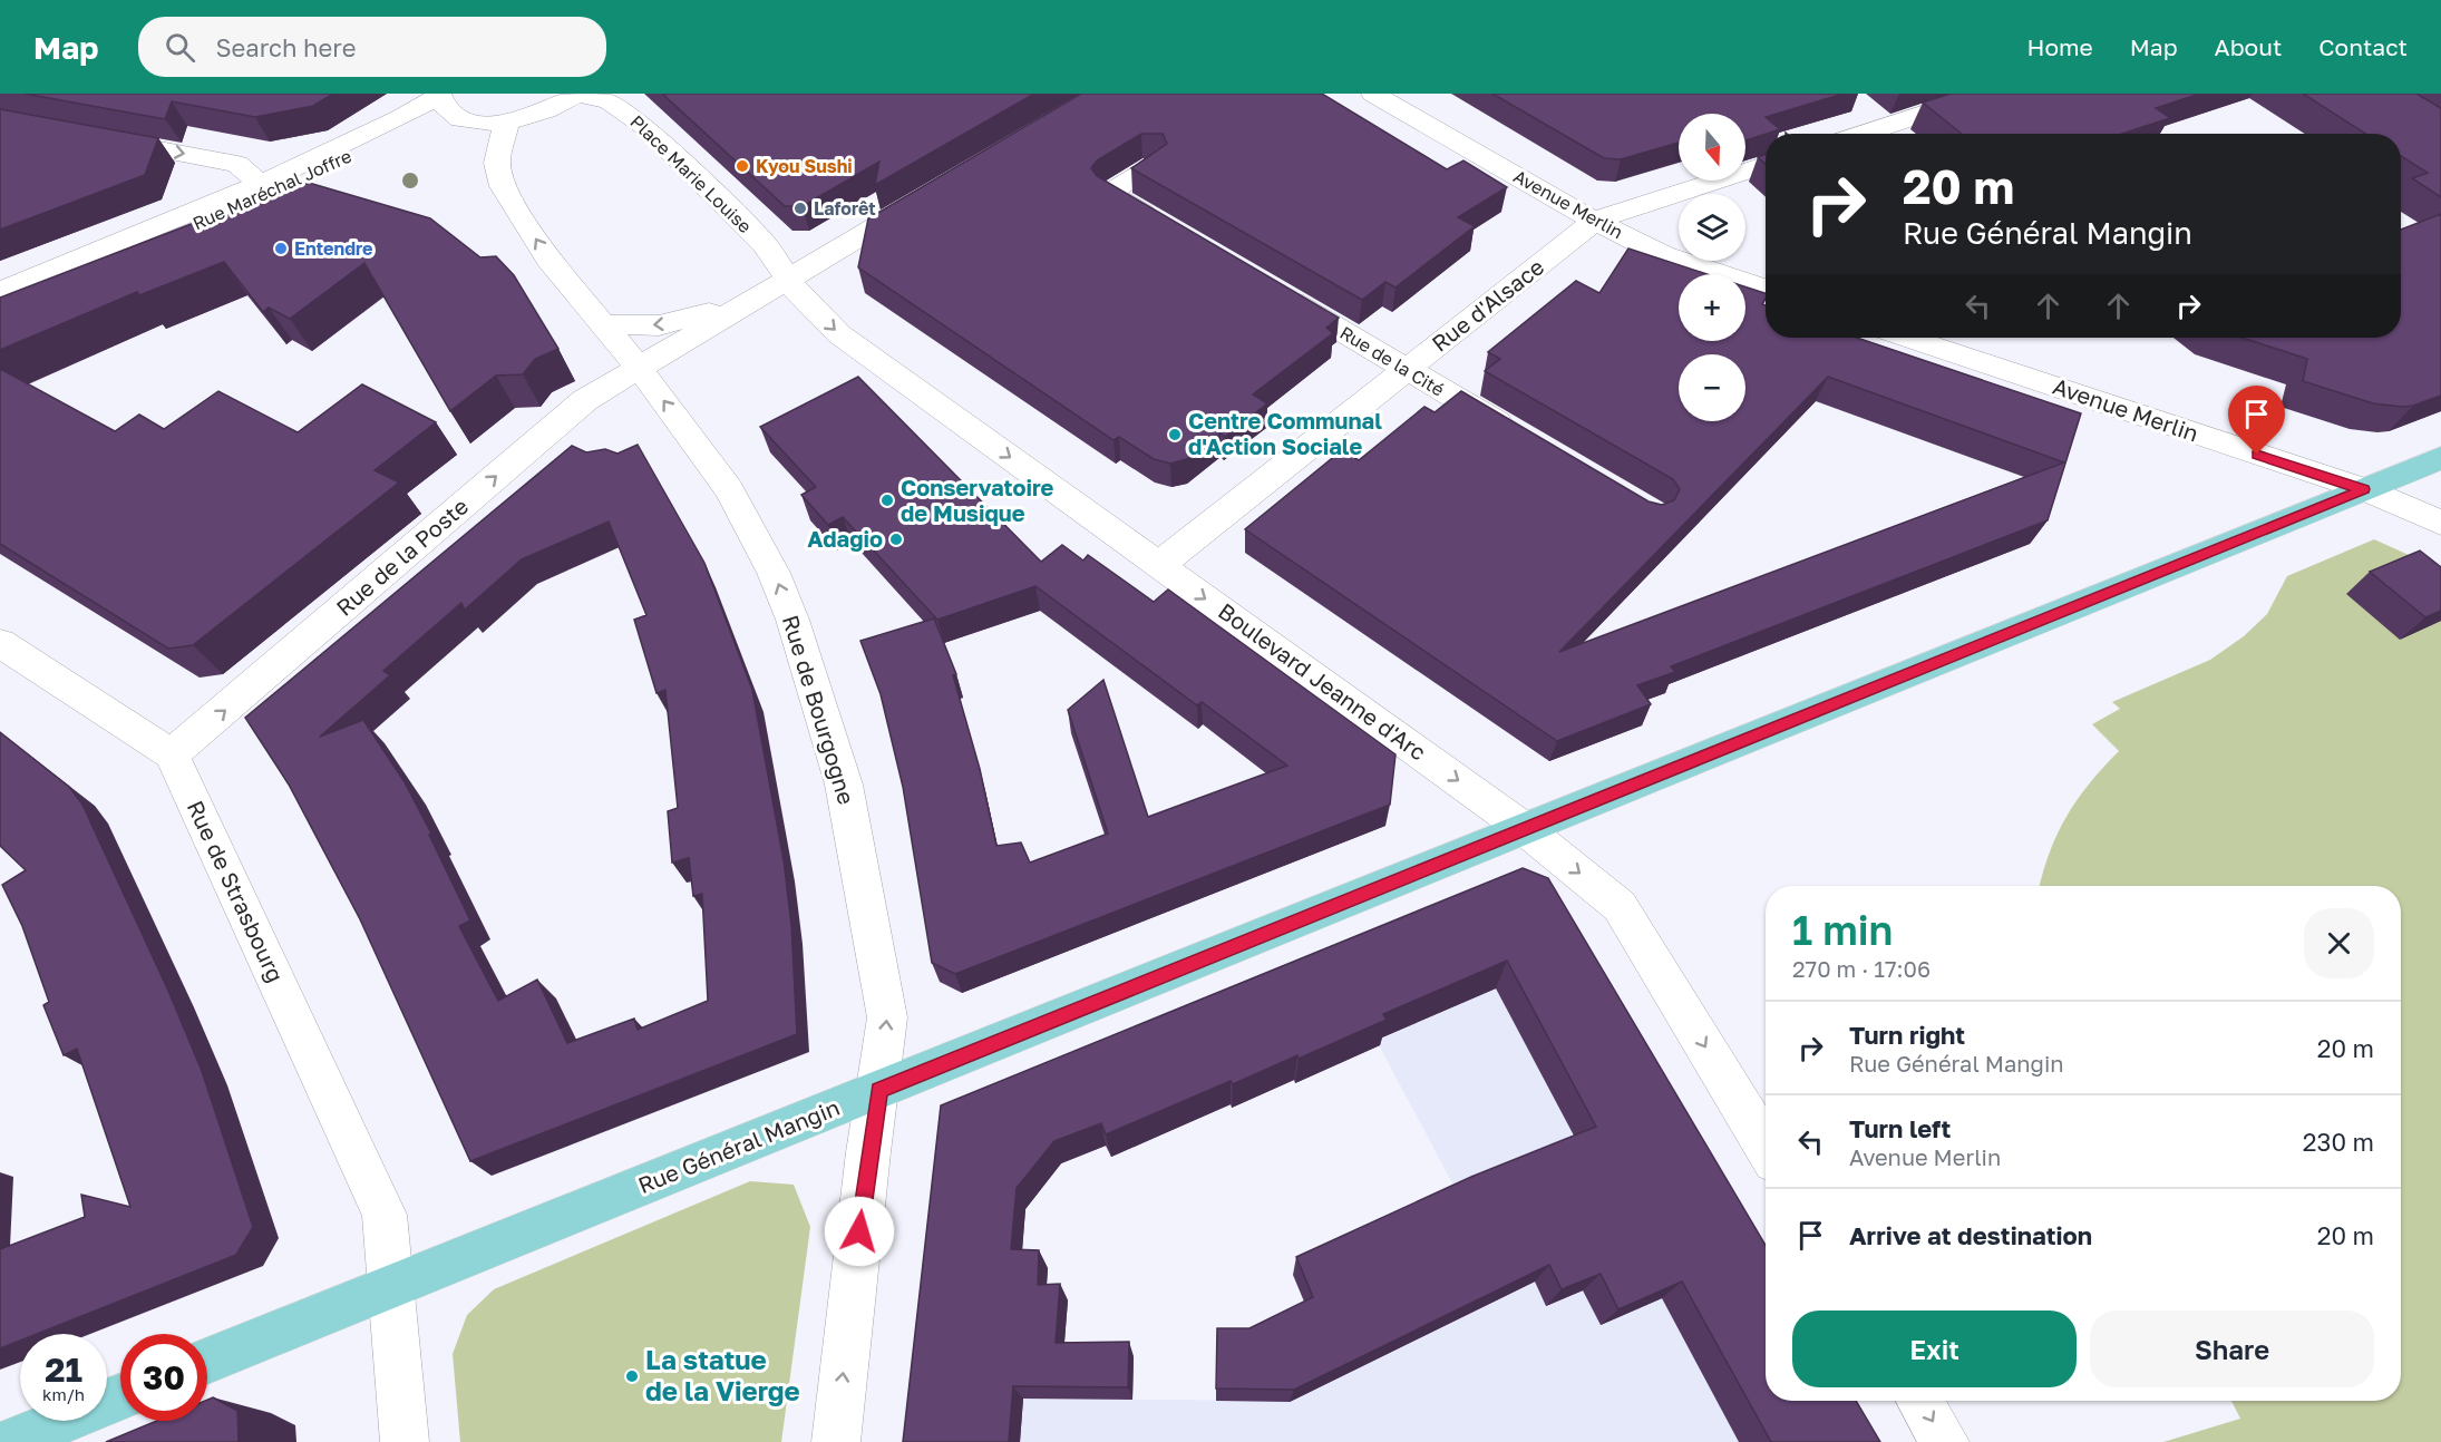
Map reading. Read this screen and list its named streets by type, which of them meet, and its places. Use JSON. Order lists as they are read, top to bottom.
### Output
{
  "streets": {
    "main road": ["Rue Général Mangin"],
    "street": [
      "Place Marie Louise",
      "Rue Maréchal Joffre",
      "Avenue Merlin",
      "Rue d'Alsace",
      "Rue de la Cité",
      "Rue de la Poste",
      "Boulevard Jeanne d'Arc",
      "Rue de Bourgogne",
      "Rue de Strasbourg"
    ]
  },
  "crossings": [
    ["Place Marie Louise", "Rue Maréchal Joffre"],
    ["Place Marie Louise", "Boulevard Jeanne d'Arc"],
    ["Avenue Merlin", "Rue d'Alsace"],
    ["Avenue Merlin", "Rue Général Mangin"],
    ["Rue d'Alsace", "Rue de la Cité"],
    ["Rue d'Alsace", "Boulevard Jeanne d'Arc"],
    ["Rue de la Poste", "Rue de Bourgogne"],
    ["Rue de la Poste", "Rue de Strasbourg"],
    ["Boulevard Jeanne d'Arc", "Rue Général Mangin"],
    ["Rue de Bourgogne", "Rue Général Mangin"],
    ["Rue de Strasbourg", "Rue Général Mangin"]
  ],
  "one_way": ["Rue de la Poste", "Boulevard Jeanne d'Arc", "Rue de Bourgogne"],
  "places": [
    "Kyou Sushi",
    "Laforêt",
    "Entendre",
    "Centre Communal d'Action Sociale",
    "Conservatoire de Musique",
    "Adagio",
    "La statue de la Vierge"
  ],
  "north": "bottom",
  "page": {
    "header": "Map",
    "search": "Search here",
    "nav": [
      "Home",
      "Map",
      "About",
      "Contact"
    ],
    "map_buttons": ["+", "−"],
    "turn": ["20 m", "Rue Général Mangin"],
    "heading": ["1 min", "270 m · 17:06"],
    "list": [
      {
        "name": "Turn right",
        "note": "Rue Général Mangin",
        "value": "20 m"
      },
      {
        "name": "Turn left",
        "note": "Avenue Merlin",
        "value": "230 m"
      },
      {
        "name": "Arrive at destination",
        "value": "20 m"
      }
    ],
    "buttons": ["Exit", "Share"],
    "speed": "21 km/h",
    "limit": "30"
  }
}
